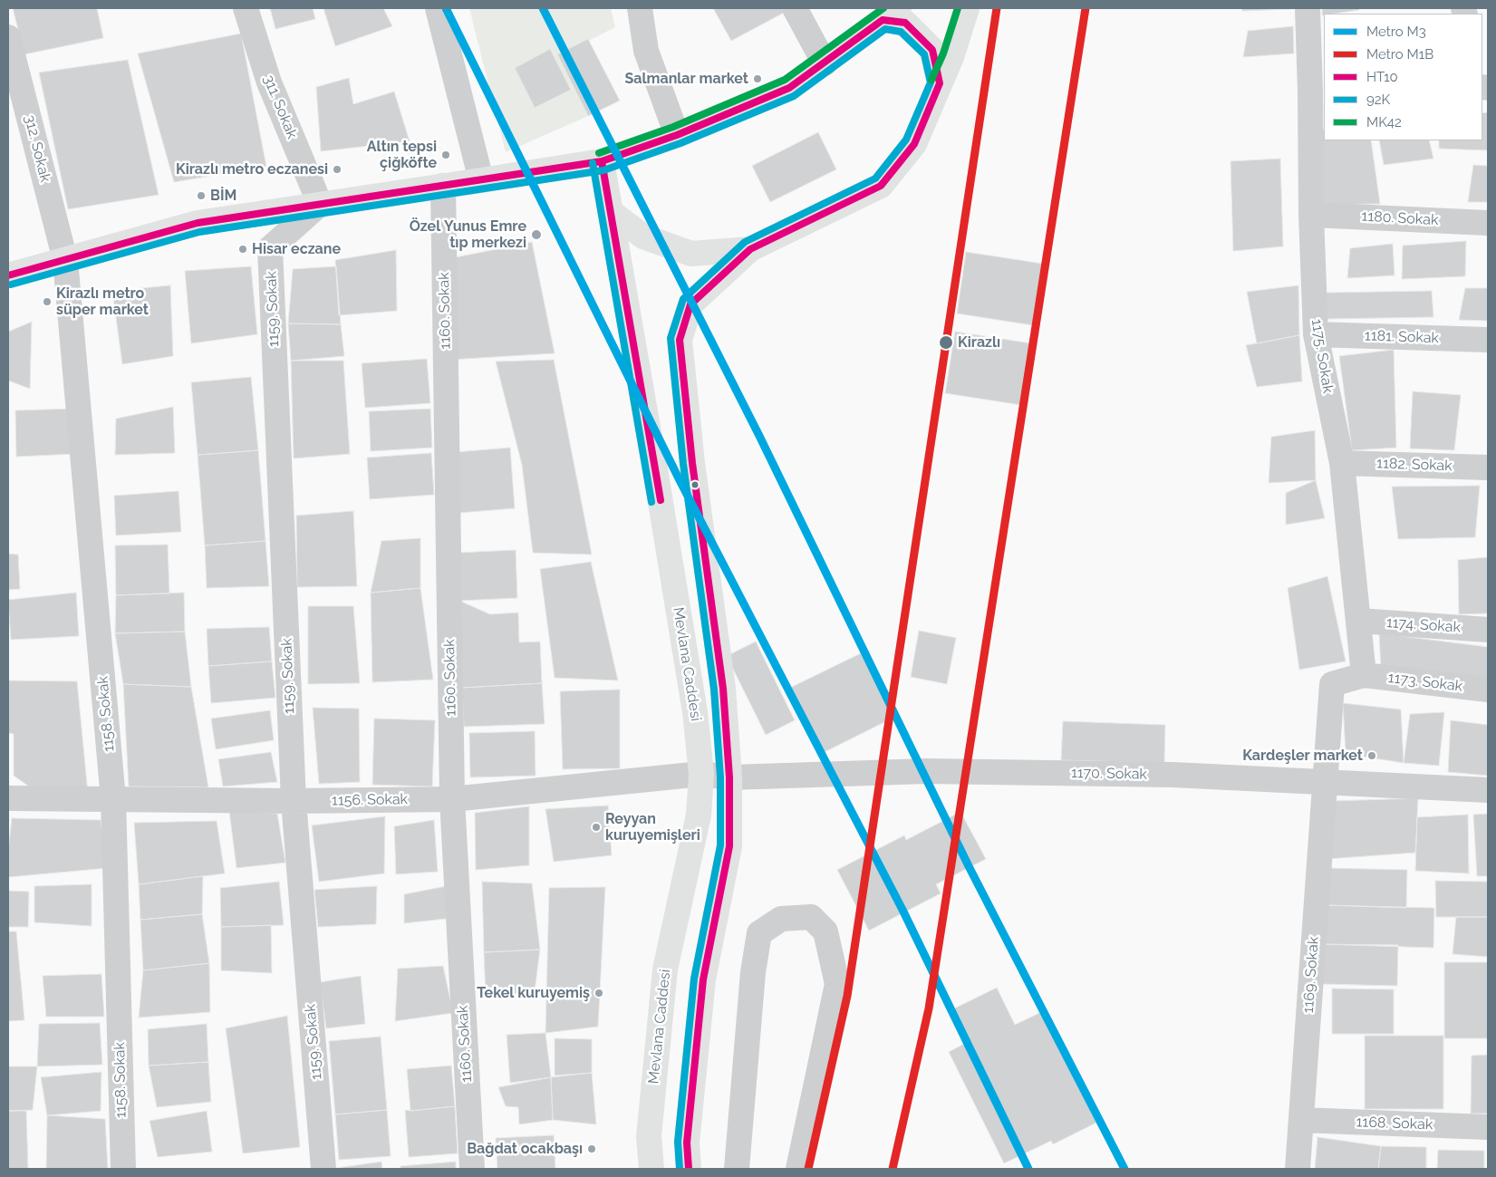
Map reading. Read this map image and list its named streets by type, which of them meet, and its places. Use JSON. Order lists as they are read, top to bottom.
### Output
{
  "streets": {
    "main road": ["Mevlana Caddesi"],
    "street": [
      "311. Sokak",
      "312. Sokak",
      "1180. Sokak",
      "1159. Sokak",
      "1160. Sokak",
      "1181. Sokak",
      "1175. Sokak",
      "1182. Sokak",
      "1174. Sokak",
      "1173. Sokak",
      "1158. Sokak",
      "1170. Sokak",
      "1156. Sokak",
      "1169. Sokak",
      "1168. Sokak"
    ]
  },
  "crossings": [
    ["311. Sokak", "1159. Sokak"],
    ["312. Sokak", "1158. Sokak"],
    ["1180. Sokak", "1175. Sokak"],
    ["1159. Sokak", "1156. Sokak"],
    ["1160. Sokak", "1156. Sokak"],
    ["1181. Sokak", "1175. Sokak"],
    ["1175. Sokak", "1182. Sokak"],
    ["1175. Sokak", "1174. Sokak"],
    ["1175. Sokak", "1173. Sokak"],
    ["1175. Sokak", "1169. Sokak"],
    ["Mevlana Caddesi", "1170. Sokak"],
    ["Mevlana Caddesi", "1156. Sokak"],
    ["1173. Sokak", "1169. Sokak"],
    ["1158. Sokak", "1156. Sokak"],
    ["1170. Sokak", "1156. Sokak"],
    ["1170. Sokak", "1169. Sokak"],
    ["1169. Sokak", "1168. Sokak"]
  ],
  "places": [
    "Salmanlar market",
    "Altın tepsi çiğköfte",
    "Kirazlı metro eczanesi",
    "BİM",
    "Özel Yunus Emre tıp merkezi",
    "Hisar eczane",
    "Kirazlı metro süper market",
    "Kirazlı",
    "Kardeşler market",
    "Reyyan kuruyemişleri",
    "Tekel kuruyemiş",
    "Bağdat ocakbaşı"
  ],
  "lines": [
    "metro line M3",
    "metro line M1B",
    "transit line MK42",
    "transit line HT10",
    "transit line 92K"
  ],
  "legend": [
    "Metro M3",
    "Metro M1B",
    "HT10",
    "92K",
    "MK42"
  ]
}
